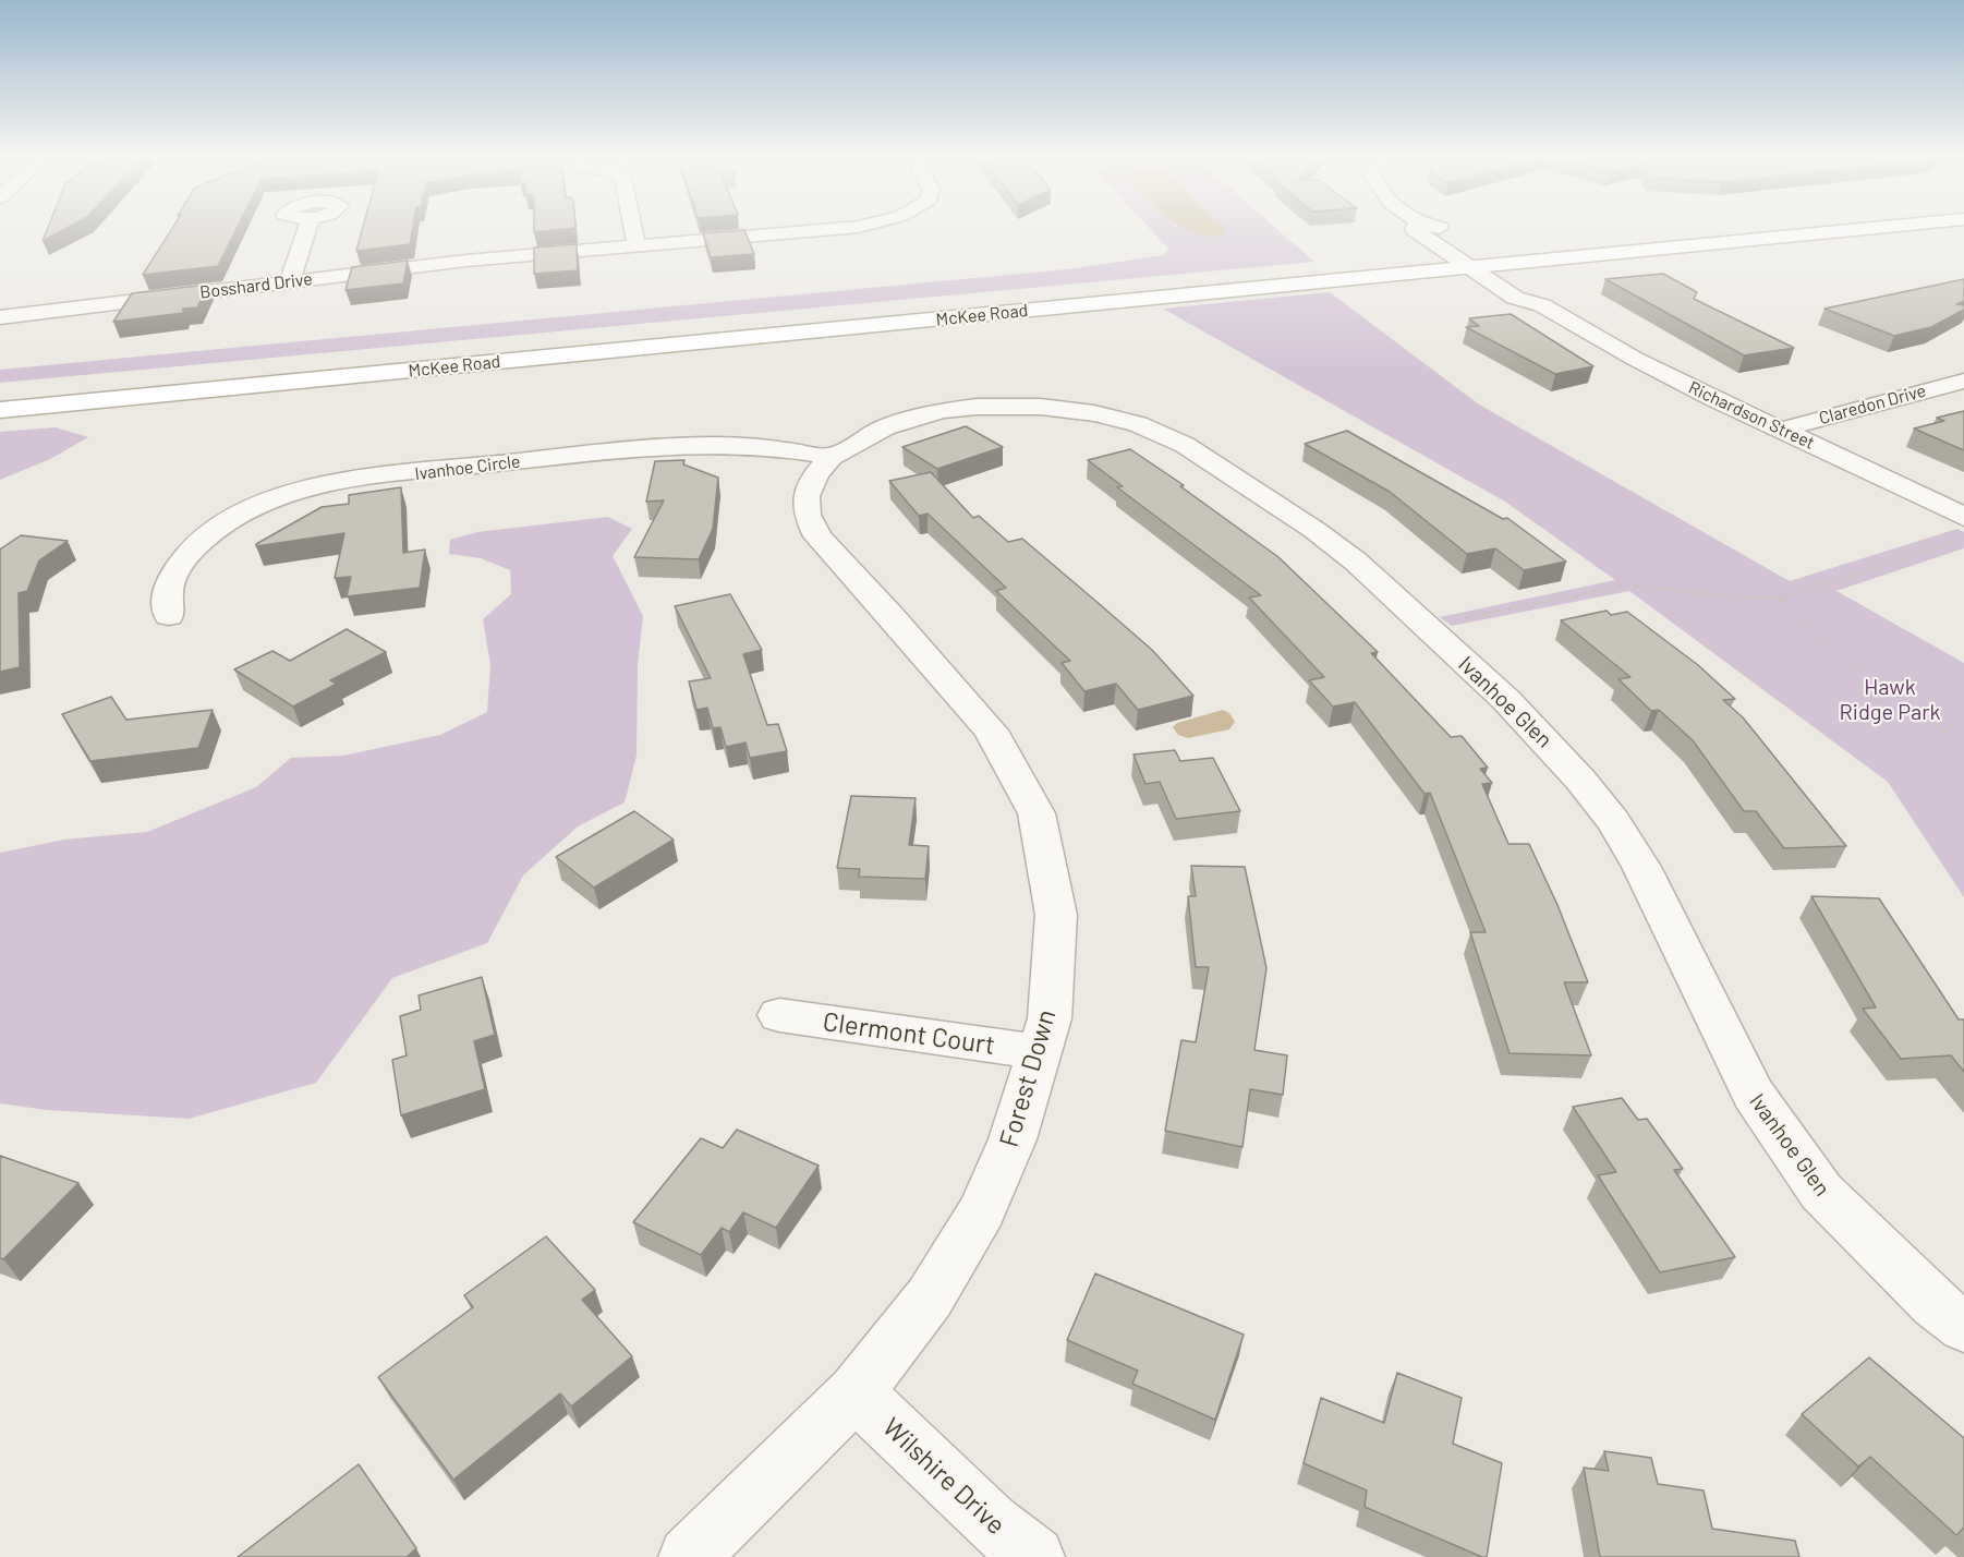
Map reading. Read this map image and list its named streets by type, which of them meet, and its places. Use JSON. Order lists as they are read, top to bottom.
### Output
{
  "streets": {
    "main road": ["McKee Road"],
    "street": [
      "Bosshard Drive",
      "Claredon Drive",
      "Richardson Street",
      "Ivanhoe Circle",
      "Ivanhoe Glen",
      "Clermont Court",
      "Forest Down",
      "Wilshire Drive"
    ]
  },
  "crossings": [
    ["McKee Road", "Richardson Street"],
    ["Claredon Drive", "Richardson Street"],
    ["Ivanhoe Circle", "Ivanhoe Glen"],
    ["Ivanhoe Circle", "Forest Down"],
    ["Ivanhoe Glen", "Forest Down"],
    ["Clermont Court", "Forest Down"],
    ["Forest Down", "Wilshire Drive"]
  ],
  "parks": ["Hawk Ridge Park"]
}
